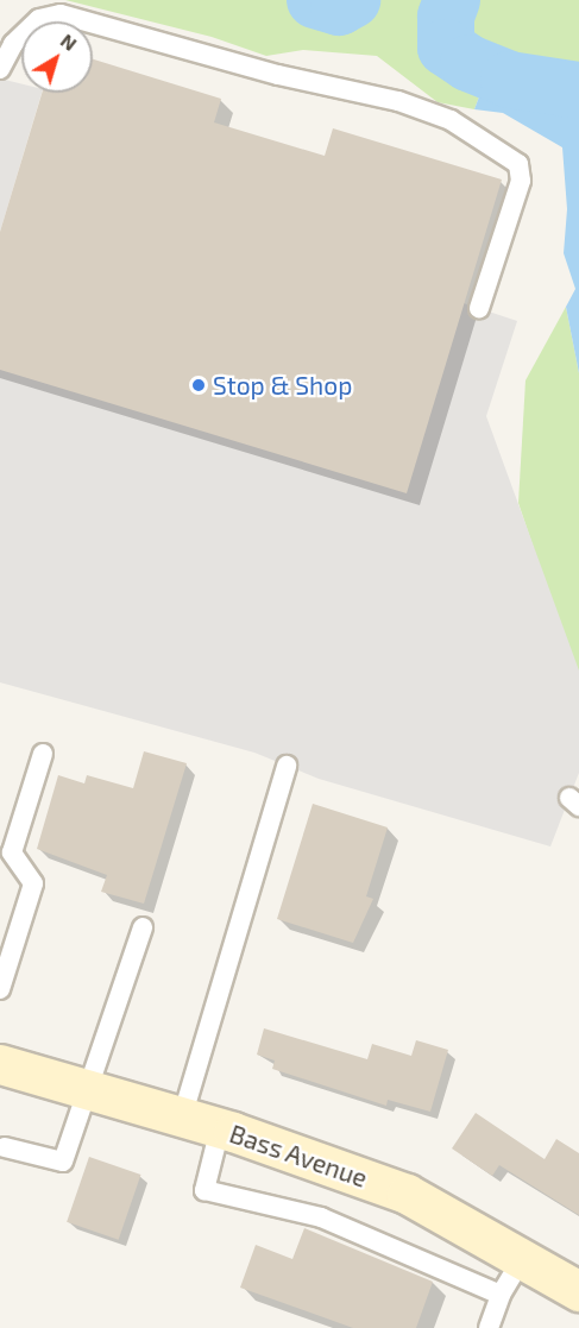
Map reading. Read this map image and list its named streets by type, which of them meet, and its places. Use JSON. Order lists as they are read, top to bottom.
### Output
{
  "streets": {
    "main road": ["Bass Avenue"]
  },
  "places": ["Stop & Shop"],
  "north": "top right"
}
